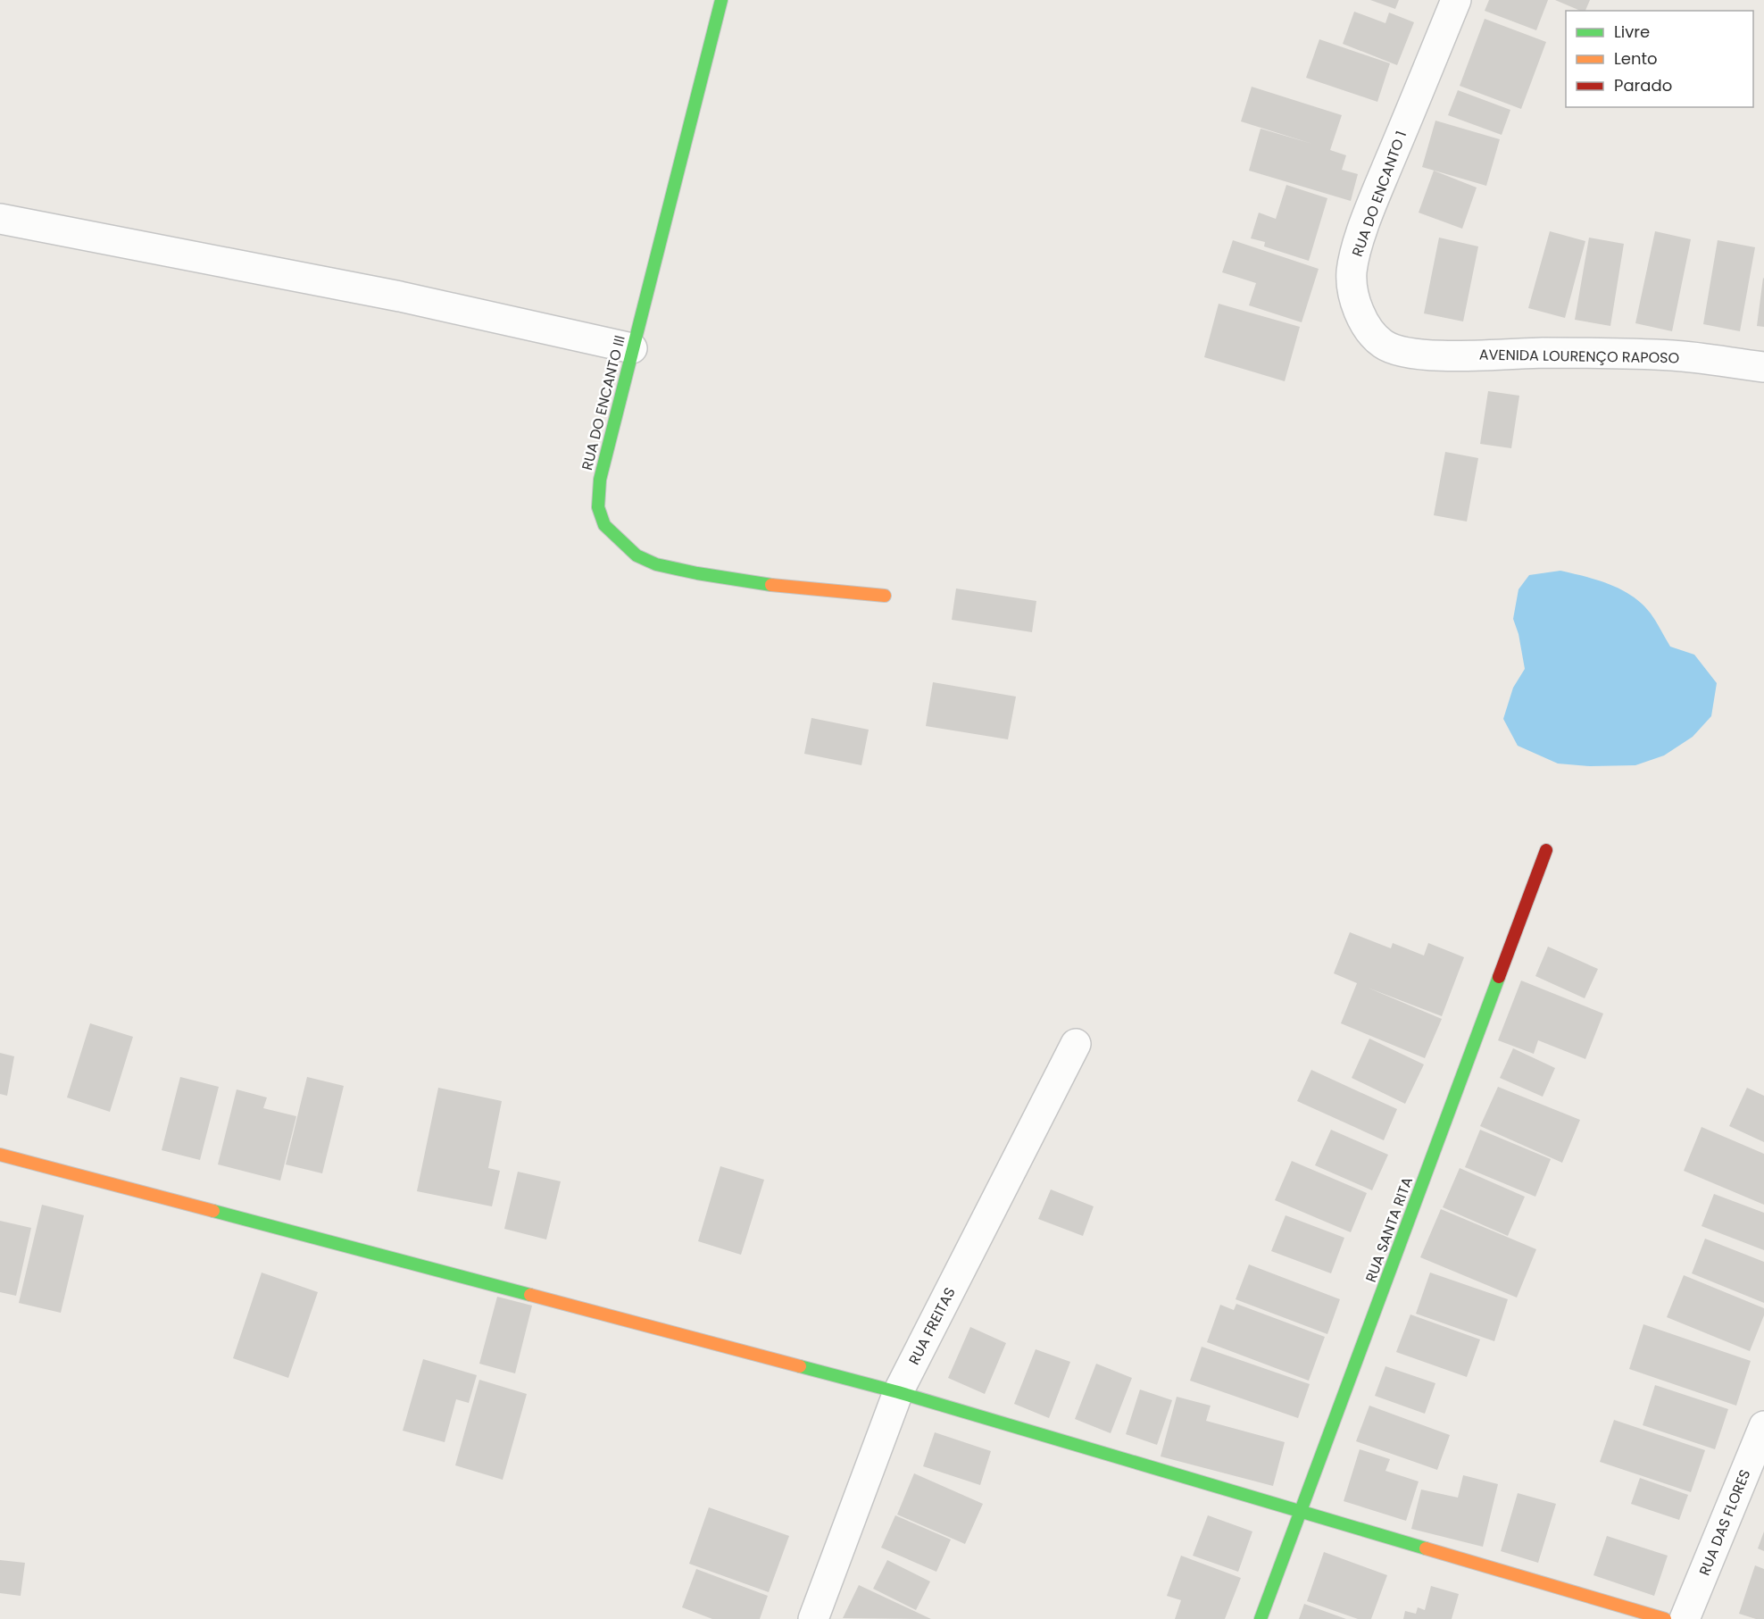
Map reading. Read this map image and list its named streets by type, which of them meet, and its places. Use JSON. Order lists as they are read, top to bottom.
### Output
{
  "streets": {
    "street": [
      "RUA DO ENCANTO 1",
      "AVENIDA LOURENÇO RAPOSO",
      "RUA DO ENCANTO III",
      "RUA SANTA RITA",
      "RUA FREITAS",
      "RUA DAS FLORES"
    ]
  },
  "crossings": [
    ["RUA DO ENCANTO 1", "AVENIDA LOURENÇO RAPOSO"]
  ],
  "legend": ["Livre", "Lento", "Parado"]
}
